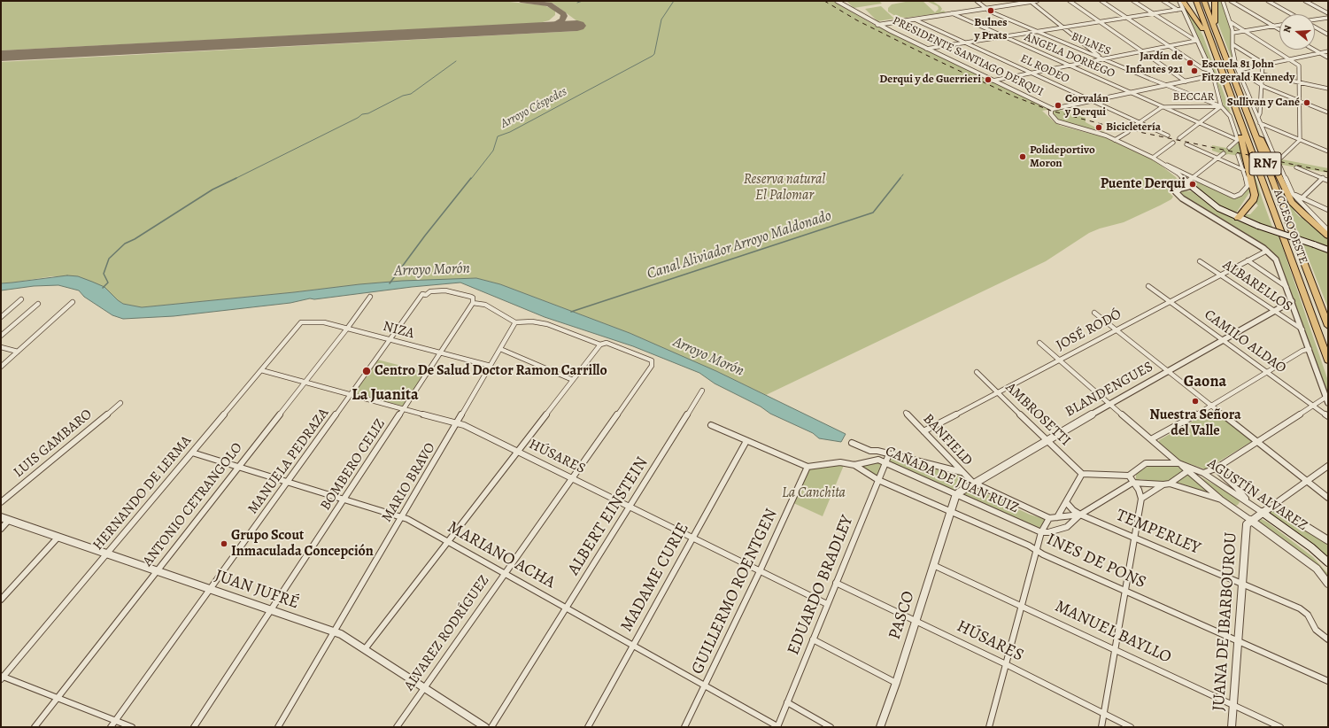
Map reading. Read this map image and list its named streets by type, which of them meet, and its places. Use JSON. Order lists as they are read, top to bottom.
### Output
{
  "streets": {
    "highway": ["RN7", "ACCESO OESTE"],
    "main road": ["PRESIDENTE SANTIAGO DERQUI", "AGUSTÍN ALVAREZ"],
    "street": [
      "BULNES",
      "ÁNGELA DORREGO",
      "EL RODEO",
      "BECCAR",
      "ALBARELLOS",
      "NIZA",
      "JOSÉ RODÓ",
      "CAMILO ALDAO",
      "BLANDENGUES",
      "AMBROSETTI",
      "BANFIELD",
      "LUIS GAMBARO",
      "HÚSARES",
      "MANUELA PEDRAZA",
      "BOMBERO CELIZ",
      "CAÑADA DE JUAN RUIZ",
      "MARIO BRAVO",
      "HERNANDO DE LERMA",
      "ANTONIO CETRANGOLO",
      "ALBERT EINSTEIN",
      "TEMPERLEY",
      "MARIANO ACHA",
      "INES DE PONS",
      "MADAME CURIE",
      "EDUARDO BRADLEY",
      "JUAN JUFRÉ",
      "GUILLERMO ROENTGEN",
      "PASCO",
      "JUANA DE IBARBOUROU",
      "MANUEL BAYLLO",
      "ALVAREZ RODRÍGUEZ"
    ]
  },
  "crossings": [
    ["BULNES", "BECCAR"],
    ["ÁNGELA DORREGO", "BECCAR"],
    ["EL RODEO", "BECCAR"],
    ["ALBARELLOS", "JOSÉ RODÓ"],
    ["ALBARELLOS", "BLANDENGUES"],
    ["NIZA", "MANUELA PEDRAZA"],
    ["NIZA", "BOMBERO CELIZ"],
    ["NIZA", "MARIO BRAVO"],
    ["NIZA", "HERNANDO DE LERMA"],
    ["NIZA", "ANTONIO CETRANGOLO"],
    ["JOSÉ RODÓ", "CAMILO ALDAO"],
    ["JOSÉ RODÓ", "AMBROSETTI"],
    ["JOSÉ RODÓ", "BANFIELD"],
    ["JOSÉ RODÓ", "AGUSTÍN ALVAREZ"],
    ["CAMILO ALDAO", "BLANDENGUES"],
    ["BLANDENGUES", "AMBROSETTI"],
    ["BLANDENGUES", "BANFIELD"],
    ["BLANDENGUES", "CAÑADA DE JUAN RUIZ"],
    ["BLANDENGUES", "AGUSTÍN ALVAREZ"],
    ["BLANDENGUES", "INES DE PONS"],
    ["BLANDENGUES", "PASCO"],
    ["BANFIELD", "CAÑADA DE JUAN RUIZ"],
    ["HÚSARES", "MANUELA PEDRAZA"],
    ["HÚSARES", "BOMBERO CELIZ"],
    ["HÚSARES", "MARIO BRAVO"],
    ["HÚSARES", "HERNANDO DE LERMA"],
    ["HÚSARES", "ANTONIO CETRANGOLO"],
    ["HÚSARES", "ALBERT EINSTEIN"],
    ["HÚSARES", "MADAME CURIE"],
    ["HÚSARES", "EDUARDO BRADLEY"],
    ["HÚSARES", "GUILLERMO ROENTGEN"],
    ["HÚSARES", "PASCO"],
    ["HÚSARES", "ALVAREZ RODRÍGUEZ"],
    ["MANUELA PEDRAZA", "BOMBERO CELIZ"],
    ["MANUELA PEDRAZA", "MARIANO ACHA"],
    ["MANUELA PEDRAZA", "JUAN JUFRÉ"],
    ["BOMBERO CELIZ", "MARIANO ACHA"],
    ["BOMBERO CELIZ", "JUAN JUFRÉ"],
    ["CAÑADA DE JUAN RUIZ", "INES DE PONS"],
    ["CAÑADA DE JUAN RUIZ", "EDUARDO BRADLEY"],
    ["CAÑADA DE JUAN RUIZ", "GUILLERMO ROENTGEN"],
    ["MARIO BRAVO", "MARIANO ACHA"],
    ["MARIO BRAVO", "JUAN JUFRÉ"],
    ["HERNANDO DE LERMA", "MARIANO ACHA"],
    ["HERNANDO DE LERMA", "JUAN JUFRÉ"],
    ["ANTONIO CETRANGOLO", "MARIANO ACHA"],
    ["ANTONIO CETRANGOLO", "JUAN JUFRÉ"],
    ["ALBERT EINSTEIN", "MARIANO ACHA"],
    ["TEMPERLEY", "JUANA DE IBARBOUROU"],
    ["MARIANO ACHA", "MADAME CURIE"],
    ["MARIANO ACHA", "EDUARDO BRADLEY"],
    ["MARIANO ACHA", "GUILLERMO ROENTGEN"],
    ["MARIANO ACHA", "ALVAREZ RODRÍGUEZ"],
    ["INES DE PONS", "EDUARDO BRADLEY"],
    ["INES DE PONS", "PASCO"],
    ["INES DE PONS", "JUANA DE IBARBOUROU"],
    ["JUAN JUFRÉ", "ALVAREZ RODRÍGUEZ"],
    ["PASCO", "MANUEL BAYLLO"],
    ["JUANA DE IBARBOUROU", "MANUEL BAYLLO"]
  ],
  "districts": ["Gaona", "La Juanita"],
  "water": ["Arroyo Céspedes", "Canal Aliviador Arroyo Maldonado", "Arroyo Morón"],
  "parks": ["Reserva natural El Palomar", "La Canchita"],
  "places": [
    "Bulnes y Prats",
    "Jardín de Infantes 921",
    "Escuela 81 John Fitzgerald Kennedy",
    "Derqui y de Guerrieri",
    "Sullivan y Cané",
    "Corvalán y Derqui",
    "Bicicletería",
    "Polideportivo Moron",
    "Puente Derqui",
    "Centro De Salud Doctor Ramon Carrillo",
    "Nuestra Señora del Valle",
    "Grupo Scout Inmaculada Concepción"
  ],
  "north": "left"
}
